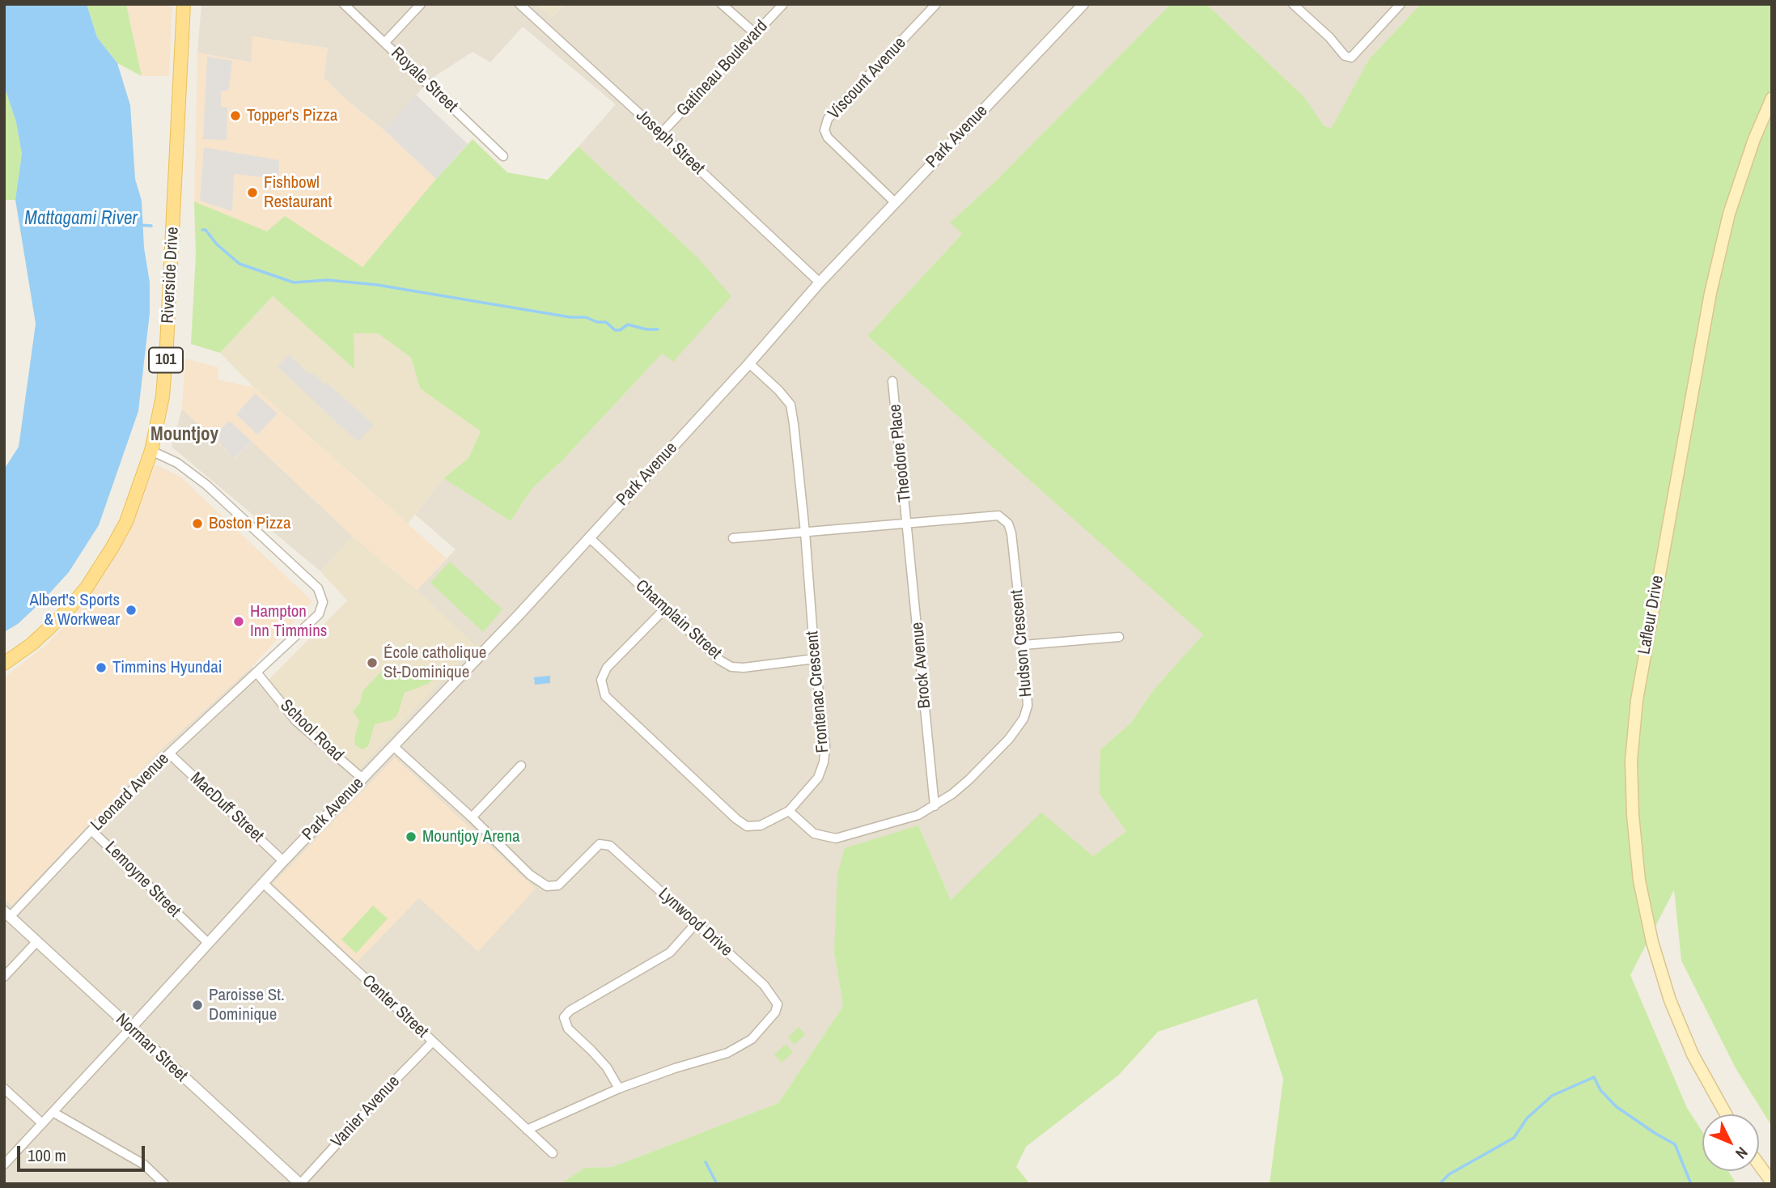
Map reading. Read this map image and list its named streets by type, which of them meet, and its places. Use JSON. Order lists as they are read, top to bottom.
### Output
{
  "streets": {
    "main road": ["Riverside Drive", "101", "Lafleur Drive"],
    "street": [
      "Gatineau Boulevard",
      "Viscount Avenue",
      "Royale Street",
      "Park Avenue",
      "Joseph Street",
      "Theodore Place",
      "Champlain Street",
      "Hudson Crescent",
      "Brock Avenue",
      "Frontenac Crescent",
      "School Road",
      "Leonard Avenue",
      "MacDuff Street",
      "Lemoyne Street",
      "Lynwood Drive",
      "Center Street",
      "Norman Street",
      "Vanier Avenue"
    ]
  },
  "crossings": [
    ["Gatineau Boulevard", "Joseph Street"],
    ["Viscount Avenue", "Park Avenue"],
    ["Park Avenue", "Joseph Street"],
    ["Park Avenue", "Champlain Street"],
    ["Park Avenue", "Frontenac Crescent"],
    ["Park Avenue", "School Road"],
    ["Park Avenue", "MacDuff Street"],
    ["Park Avenue", "Lemoyne Street"],
    ["Park Avenue", "Lynwood Drive"],
    ["Park Avenue", "Center Street"],
    ["Park Avenue", "Norman Street"],
    ["Theodore Place", "Hudson Crescent"],
    ["Theodore Place", "Brock Avenue"],
    ["Champlain Street", "Frontenac Crescent"],
    ["Hudson Crescent", "Brock Avenue"],
    ["Hudson Crescent", "Frontenac Crescent"],
    ["School Road", "Leonard Avenue"],
    ["Leonard Avenue", "MacDuff Street"],
    ["Leonard Avenue", "Lemoyne Street"],
    ["Leonard Avenue", "Norman Street"],
    ["Lynwood Drive", "Center Street"],
    ["Center Street", "Vanier Avenue"],
    ["Norman Street", "Vanier Avenue"]
  ],
  "districts": ["Mountjoy"],
  "water": ["Mattagami River"],
  "places": [
    "Topper's Pizza",
    "Fishbowl Restaurant",
    "Boston Pizza",
    "Albert's Sports & Workwear",
    "Hampton Inn Timmins",
    "École catholique St-Dominique",
    "Timmins Hyundai",
    "Mountjoy Arena",
    "Paroisse St. Dominique"
  ],
  "scale_bar": "100 m",
  "north": "bottom right"
}
